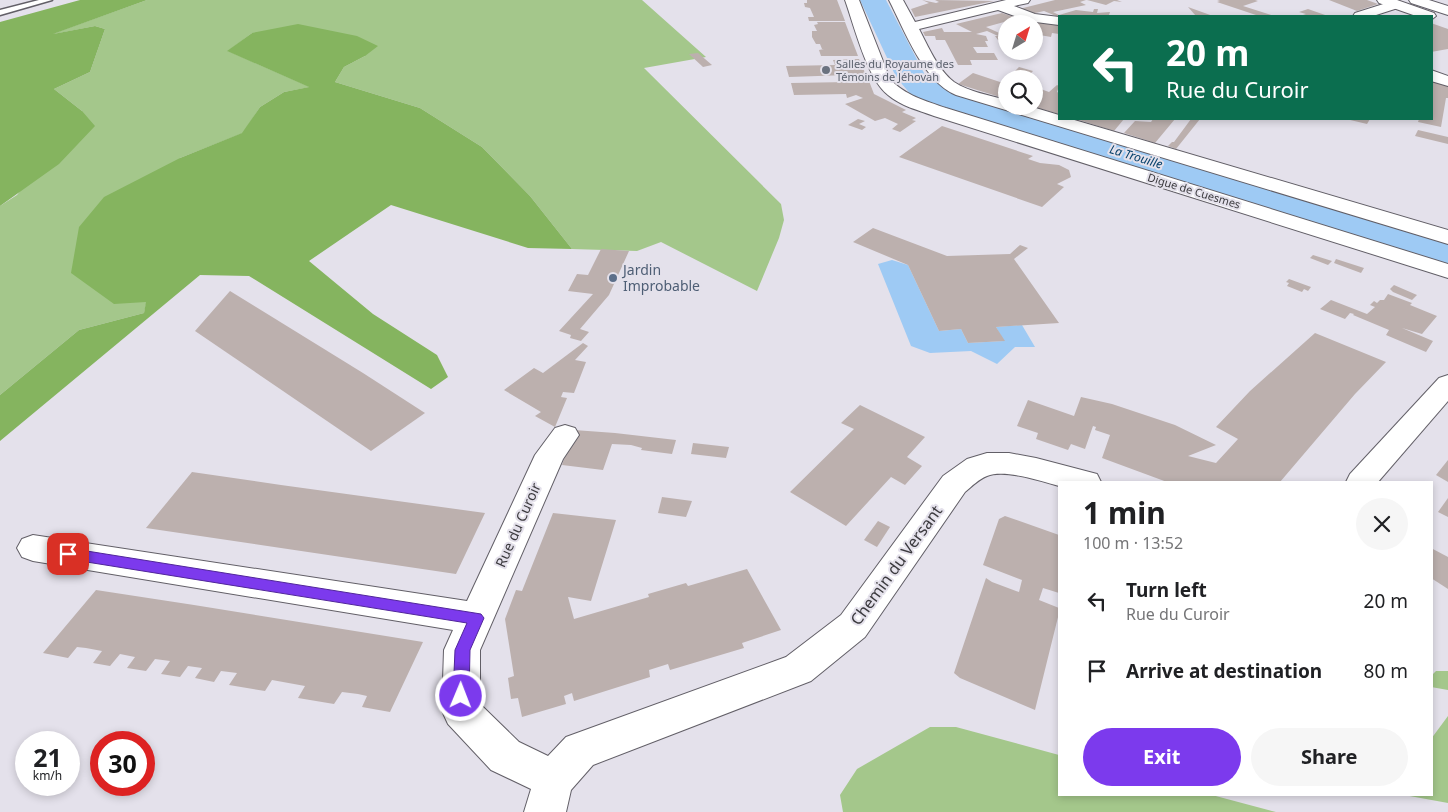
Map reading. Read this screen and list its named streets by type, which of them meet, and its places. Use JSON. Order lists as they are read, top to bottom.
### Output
{
  "streets": {
    "main road": ["Digue de Cuesmes", "Rue du Curoir", "Chemin du Versant"]
  },
  "crossings": [
    ["Rue du Curoir", "Chemin du Versant"]
  ],
  "water": ["La Trouille"],
  "places": ["Salles du Royaume des Témoins de Jéhovah", "Jardin Improbable"],
  "north": "top right",
  "page": {
    "turn": ["20 m", "Rue du Curoir"],
    "heading": ["1 min", "100 m · 13:52"],
    "list": [
      {
        "name": "Turn left",
        "note": "Rue du Curoir",
        "value": "20 m"
      },
      {
        "name": "Arrive at destination",
        "value": "80 m"
      }
    ],
    "buttons": ["Exit", "Share"],
    "speed": "21 km/h",
    "limit": "30"
  }
}
